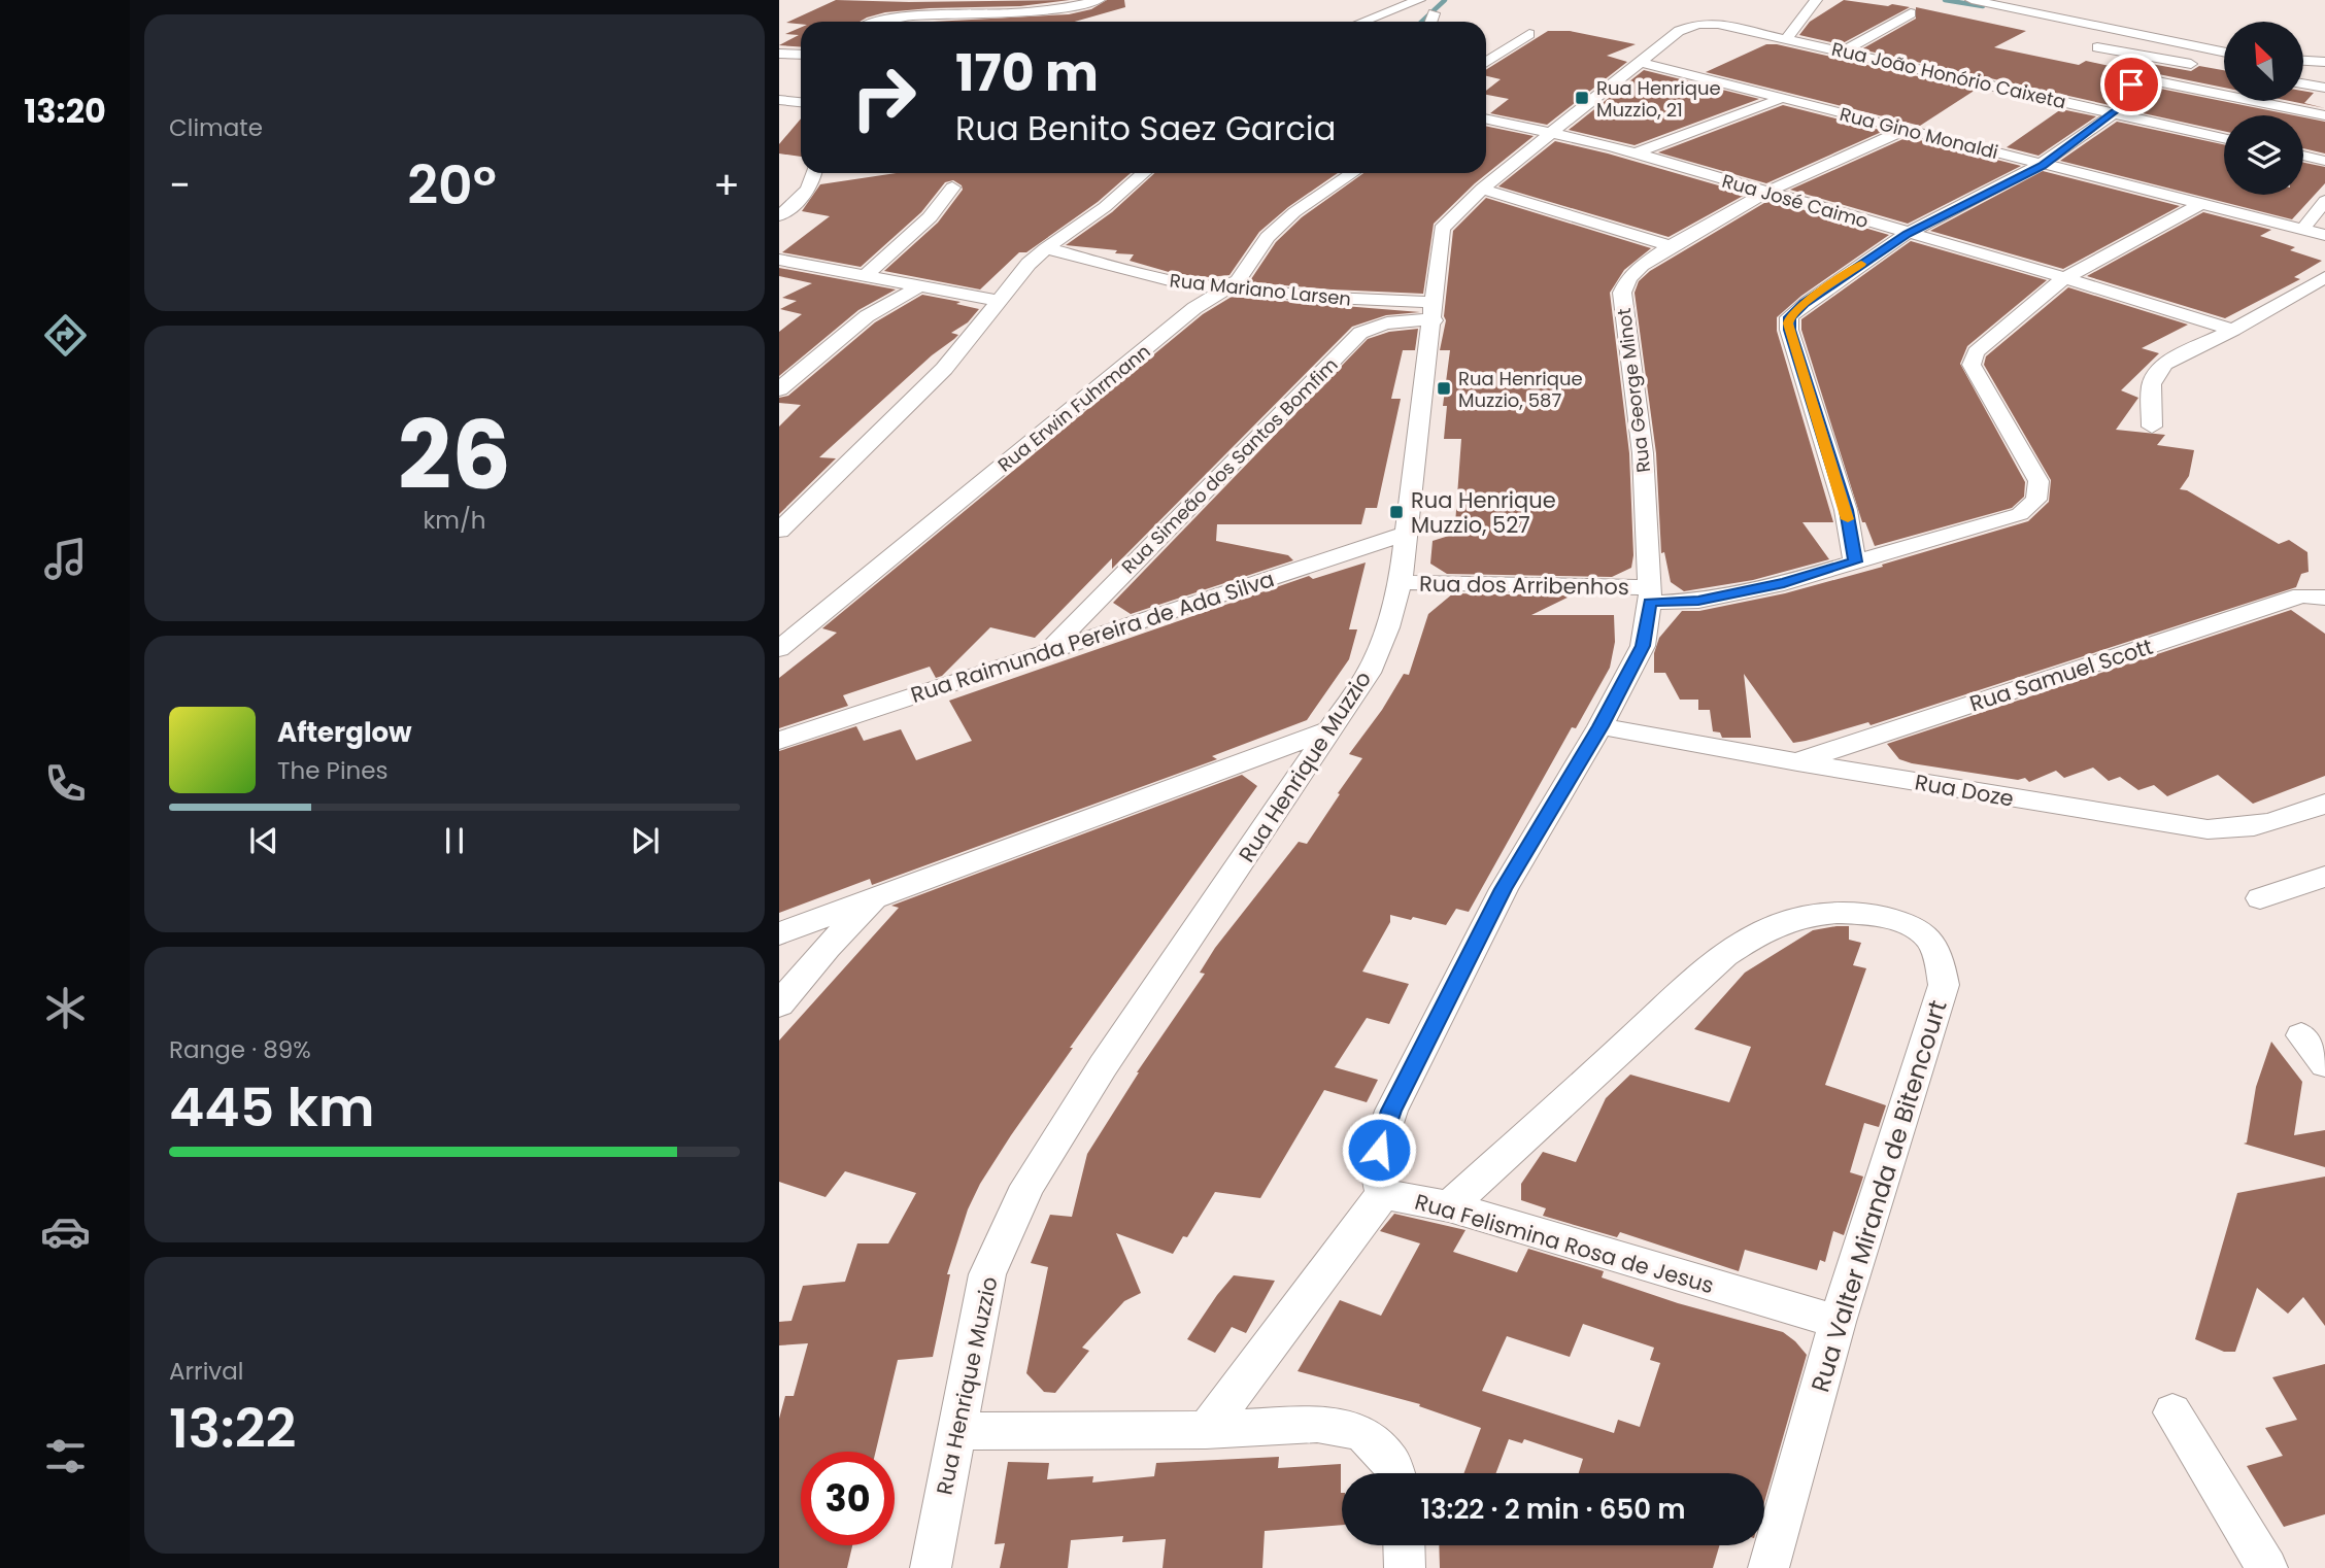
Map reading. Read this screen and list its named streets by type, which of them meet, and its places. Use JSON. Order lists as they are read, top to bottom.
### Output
{
  "streets": {
    "street": [
      "Rua João Honório Caixeta",
      "Rua Gino Monaldi",
      "Rua José Caimo",
      "Rua Mariano Larsen",
      "Rua George Minot",
      "Rua Erwin Fuhrmann",
      "Rua Simeão dos Santos Bomfim",
      "Rua dos Arribenhos",
      "Rua Raimunda Pereira de Ada Silva",
      "Rua Samuel Scott",
      "Rua Henrique Muzzio",
      "Rua Doze",
      "Rua Valter Miranda de Bitencourt",
      "Rua Felismina Rosa de Jesus"
    ]
  },
  "crossings": [
    ["Rua João Honório Caixeta", "Rua Henrique Muzzio"],
    ["Rua Gino Monaldi", "Rua George Minot"],
    ["Rua Gino Monaldi", "Rua dos Arribenhos"],
    ["Rua Gino Monaldi", "Rua Henrique Muzzio"],
    ["Rua José Caimo", "Rua George Minot"],
    ["Rua José Caimo", "Rua dos Arribenhos"],
    ["Rua José Caimo", "Rua Henrique Muzzio"],
    ["Rua Mariano Larsen", "Rua Erwin Fuhrmann"],
    ["Rua Mariano Larsen", "Rua Simeão dos Santos Bomfim"],
    ["Rua Mariano Larsen", "Rua Henrique Muzzio"],
    ["Rua George Minot", "Rua dos Arribenhos"],
    ["Rua Simeão dos Santos Bomfim", "Rua Raimunda Pereira de Ada Silva"],
    ["Rua Simeão dos Santos Bomfim", "Rua Henrique Muzzio"],
    ["Rua dos Arribenhos", "Rua Henrique Muzzio"],
    ["Rua Raimunda Pereira de Ada Silva", "Rua Henrique Muzzio"],
    ["Rua Samuel Scott", "Rua Doze"],
    ["Rua Valter Miranda de Bitencourt", "Rua Felismina Rosa de Jesus"]
  ],
  "places": {
    "transit": ["Rua Henrique Muzzio, 21", "Rua Henrique Muzzio, 587", "Rua Henrique Muzzio, 527"]
  },
  "north": "top left",
  "page": {
    "tabs": "13:20",
    "tile": [
      "Climate",
      ["26", "km/h"],
      ["Range · 89%", "445 km"],
      ["Arrival", "13:22"]
    ],
    "turn": ["170 m", "Rua Benito Saez Garcia"],
    "heat": ["−", "20°", "+"],
    "song": ["Afterglow", "The Pines"],
    "limit": "30",
    "trip": "13:22 · 2 min · 650 m"
  }
}
